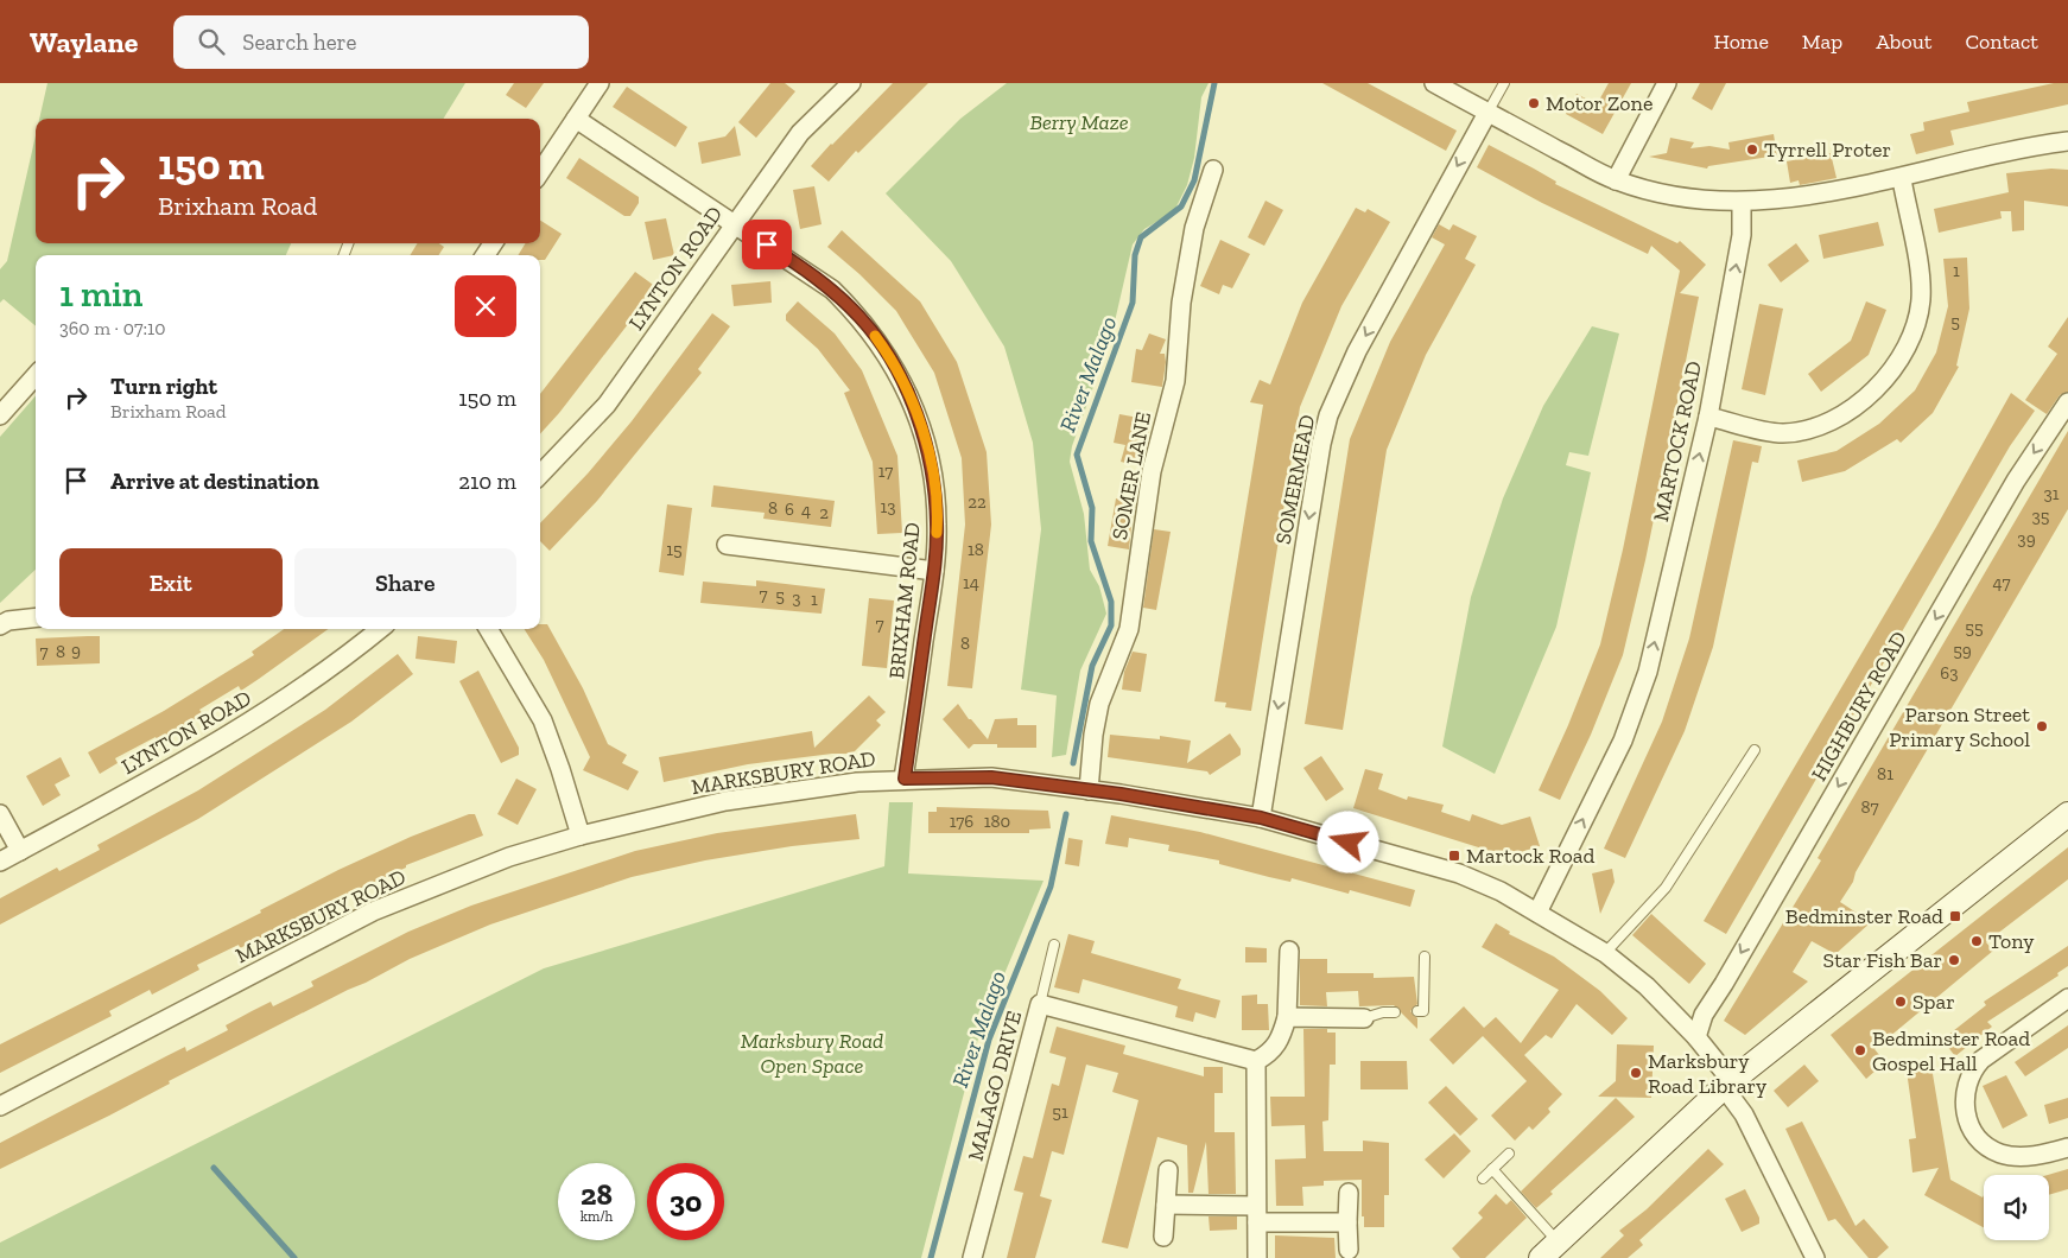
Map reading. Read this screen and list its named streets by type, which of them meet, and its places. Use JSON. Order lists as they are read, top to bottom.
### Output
{
  "streets": {
    "street": [
      "LYNTON ROAD",
      "MARTOCK ROAD",
      "SOMER LANE",
      "SOMERMEAD",
      "BRIXHAM ROAD",
      "HIGHBURY ROAD",
      "MARKSBURY ROAD",
      "MALAGO DRIVE"
    ]
  },
  "crossings": [
    ["LYNTON ROAD", "BRIXHAM ROAD"],
    ["MARTOCK ROAD", "MARKSBURY ROAD"],
    ["SOMER LANE", "MARKSBURY ROAD"],
    ["SOMERMEAD", "MARKSBURY ROAD"],
    ["BRIXHAM ROAD", "MARKSBURY ROAD"],
    ["HIGHBURY ROAD", "MARKSBURY ROAD"]
  ],
  "one_way": ["MARTOCK ROAD", "SOMERMEAD", "HIGHBURY ROAD"],
  "water": ["River Malago"],
  "parks": ["Berry Maze", "Marksbury Road Open Space"],
  "places": {
    "other": [
      "Motor Zone",
      "Tyrrell Proter",
      "Parson Street Primary School",
      "Tony",
      "Star Fish Bar",
      "Spar",
      "Bedminster Road Gospel Hall",
      "Marksbury Road Library"
    ],
    "transit": ["Martock Road", "Bedminster Road"]
  },
  "house_numbers": [
    "1",
    "5",
    "17",
    "31",
    "22",
    "13",
    "8",
    "6",
    "4",
    "2",
    "35",
    "39",
    "15",
    "18",
    "14",
    "47",
    "7",
    "5",
    "3",
    "1",
    "7",
    "55",
    "8",
    "9",
    "59",
    "7",
    "8",
    "63",
    "81",
    "87",
    "176",
    "180",
    "51"
  ],
  "page": {
    "header": "Waylane",
    "search": "Search here",
    "nav": [
      "Home",
      "Map",
      "About",
      "Contact"
    ],
    "turn": ["150 m", "Brixham Road"],
    "heading": ["1 min", "360 m · 07:10"],
    "list": [
      {
        "name": "Turn right",
        "note": "Brixham Road",
        "value": "150 m"
      },
      {
        "name": "Arrive at destination",
        "value": "210 m"
      }
    ],
    "buttons": ["Exit", "Share"],
    "speed": "28 km/h",
    "limit": "30"
  }
}
